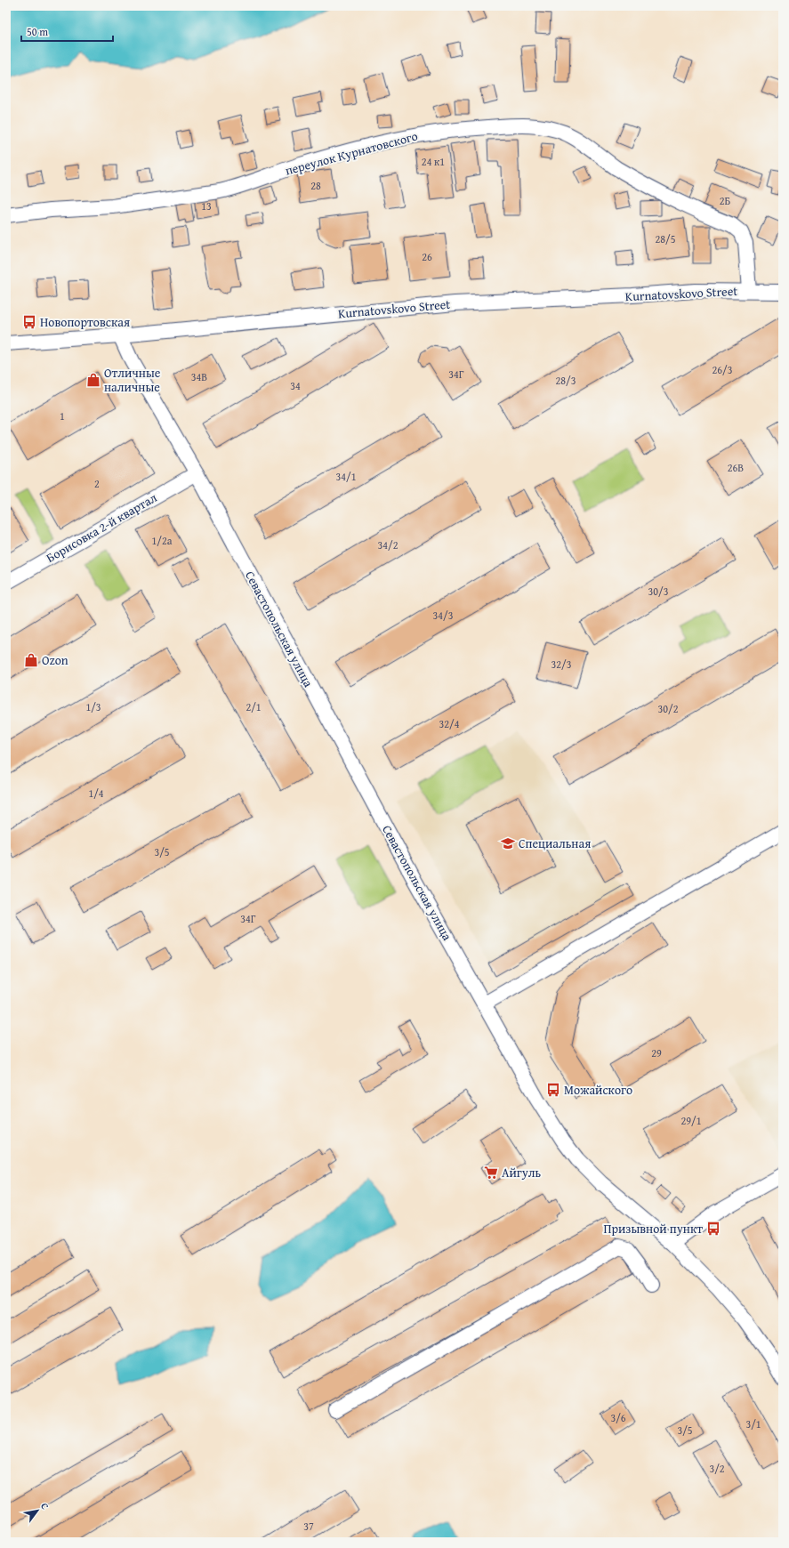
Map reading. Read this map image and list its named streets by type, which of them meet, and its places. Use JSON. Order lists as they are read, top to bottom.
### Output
{
  "streets": {
    "street": [
      "переулок Курнатовского",
      "Kurnatovskovo Street",
      "Борисовка 2-й квартал",
      "Севастопольская улица"
    ]
  },
  "crossings": [
    ["переулок Курнатовского", "Kurnatovskovo Street"],
    ["Kurnatovskovo Street", "Севастопольская улица"],
    ["Борисовка 2-й квартал", "Севастопольская улица"]
  ],
  "places": {
    "bus stop": ["Новопортовская", "Можайского", "Призывной пункт"],
    "shop": ["Отличные наличные", "Ozon"],
    "school or university": ["Специальная"],
    "supermarket": ["Айгуль"]
  },
  "house_numbers": [
    "24 к1",
    "28",
    "2Б",
    "13",
    "28/5",
    "26",
    "26/3",
    "34Г",
    "34В",
    "28/3",
    "34",
    "1",
    "26В",
    "34/1",
    "2",
    "1/2а",
    "34/2",
    "30/3",
    "34/3",
    "32/3",
    "1/3",
    "2/1",
    "30/2",
    "32/4",
    "1/4",
    "3/5",
    "34Г",
    "29",
    "29/1",
    "3/6",
    "3/1",
    "3/5",
    "3/2",
    "37"
  ],
  "scale_bar": "50 m",
  "north": "top right"
}
